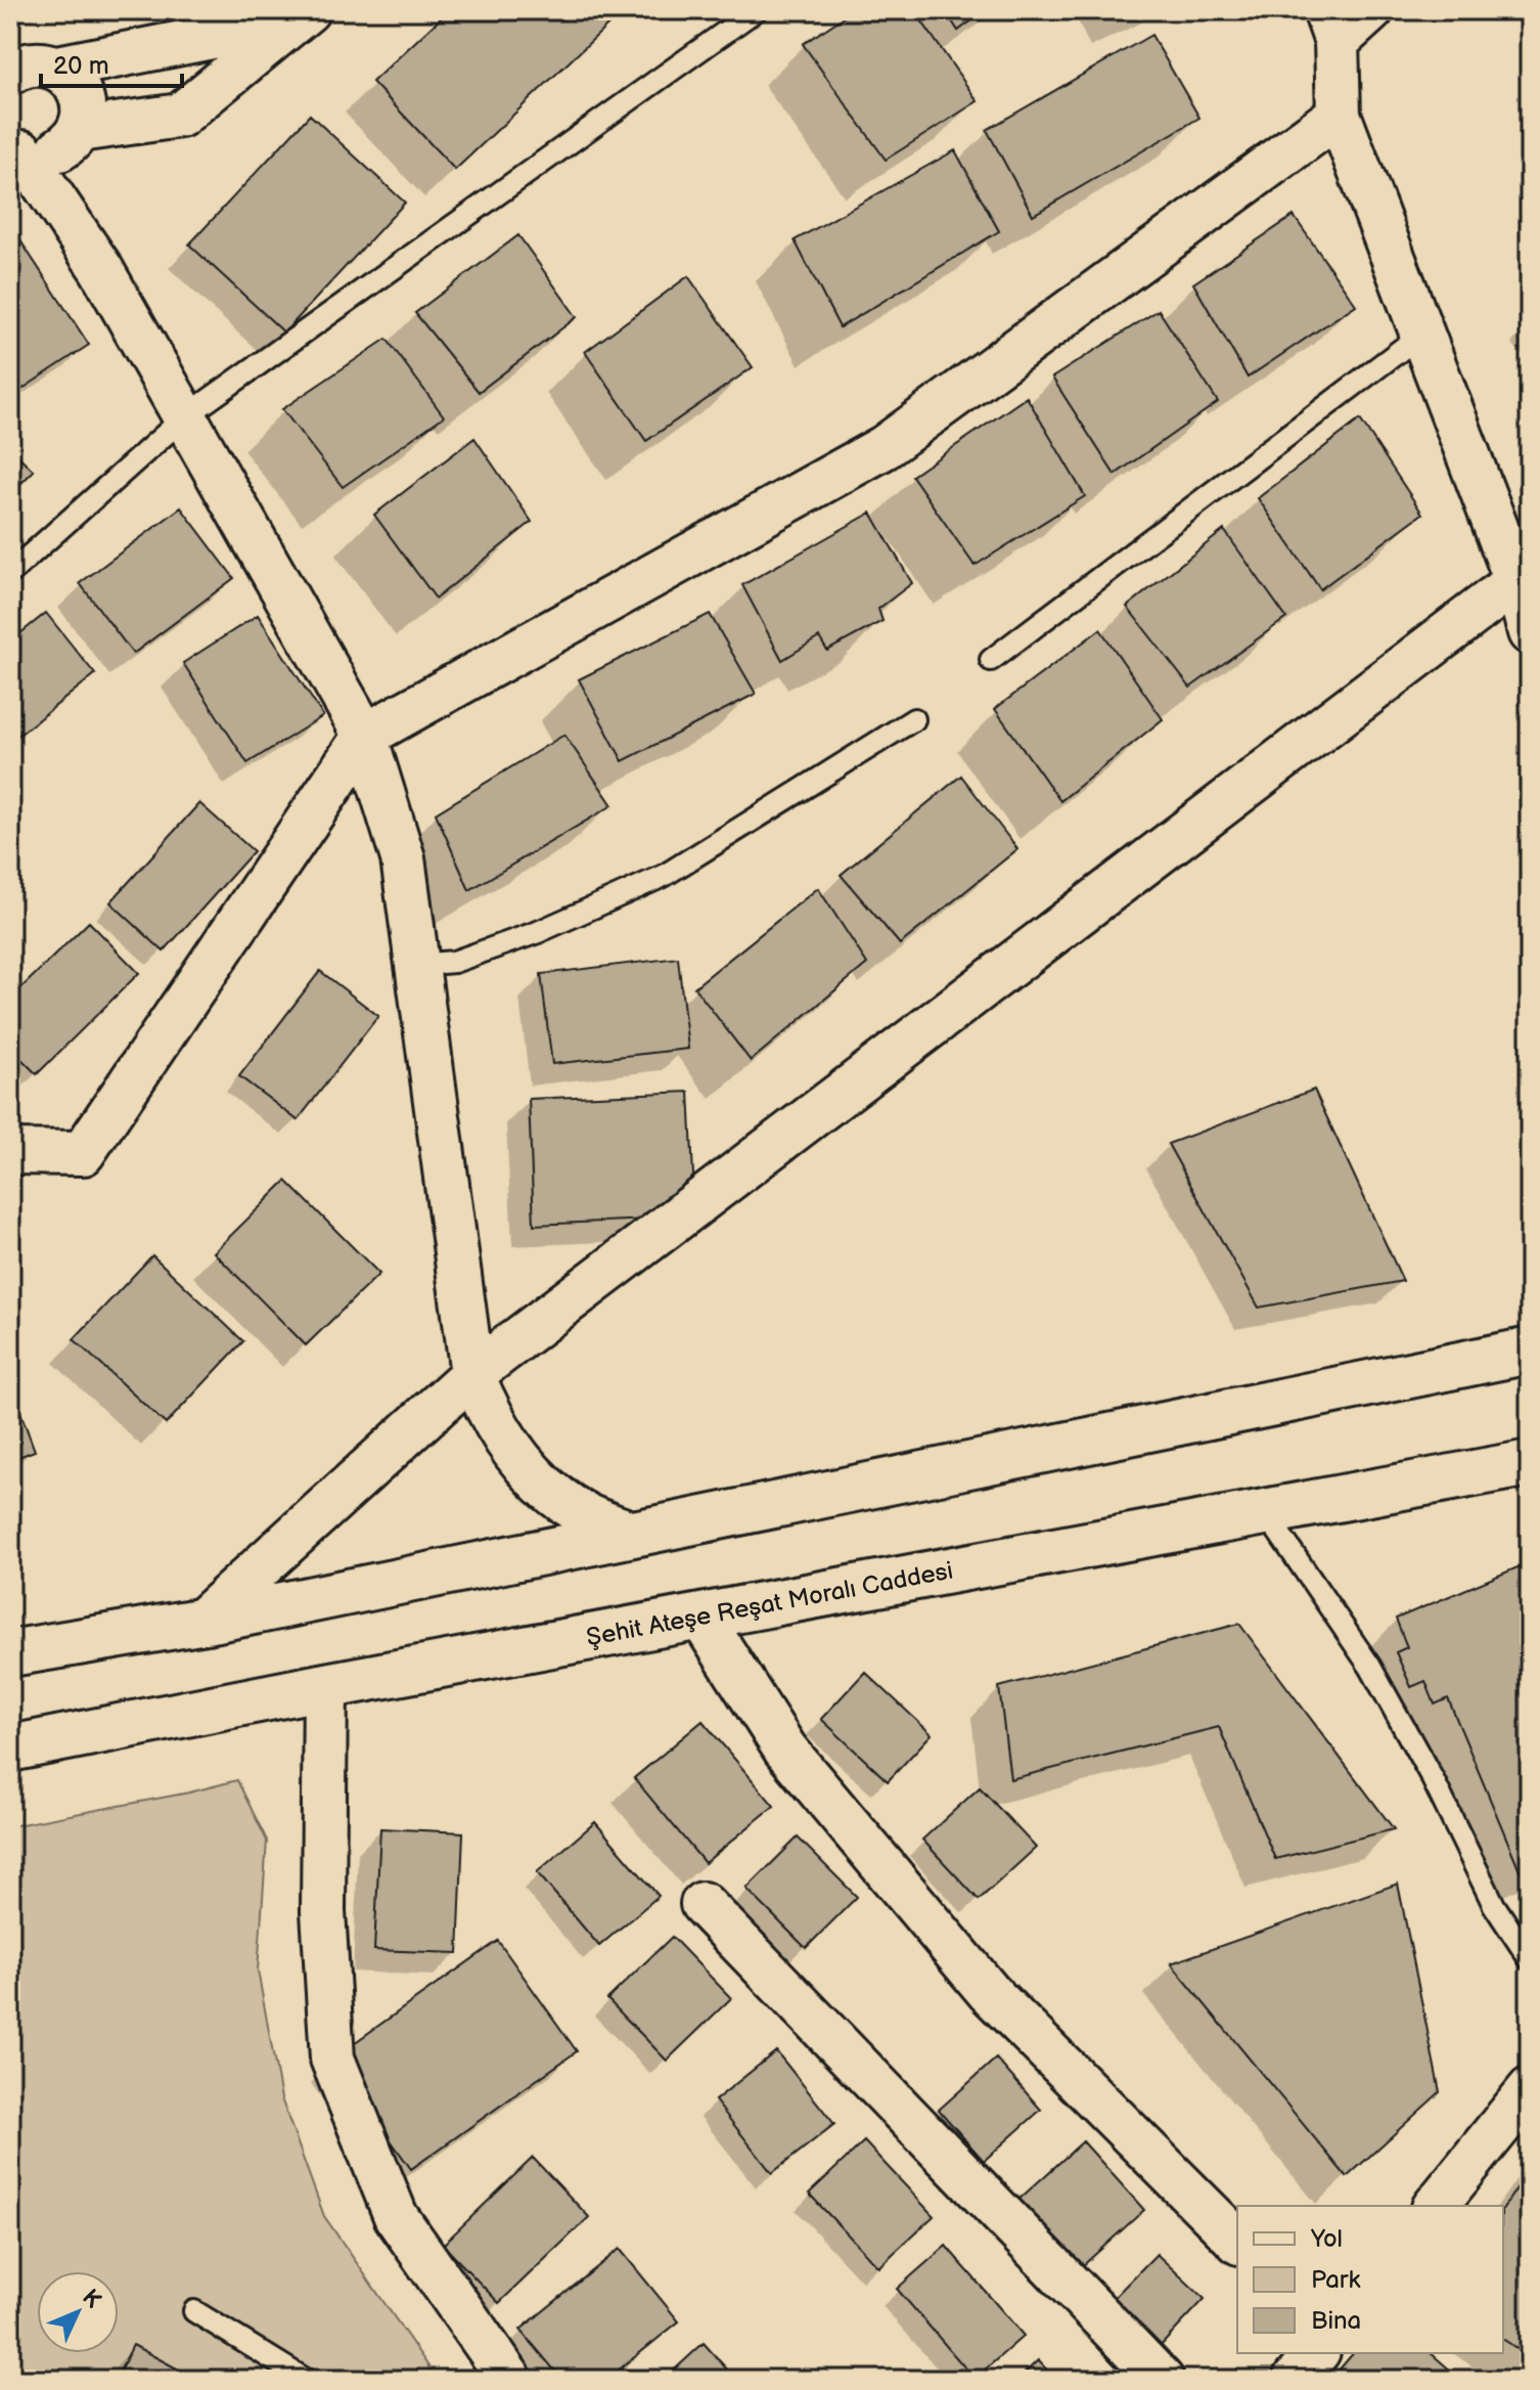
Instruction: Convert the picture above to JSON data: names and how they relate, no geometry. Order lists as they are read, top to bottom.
{
  "streets": {
    "main road": ["Şehit Ateşe Reşat Moralı Caddesi"]
  },
  "legend": ["Yol", "Park", "Bina"],
  "scale_bar": "20 m",
  "north": "top right"
}
